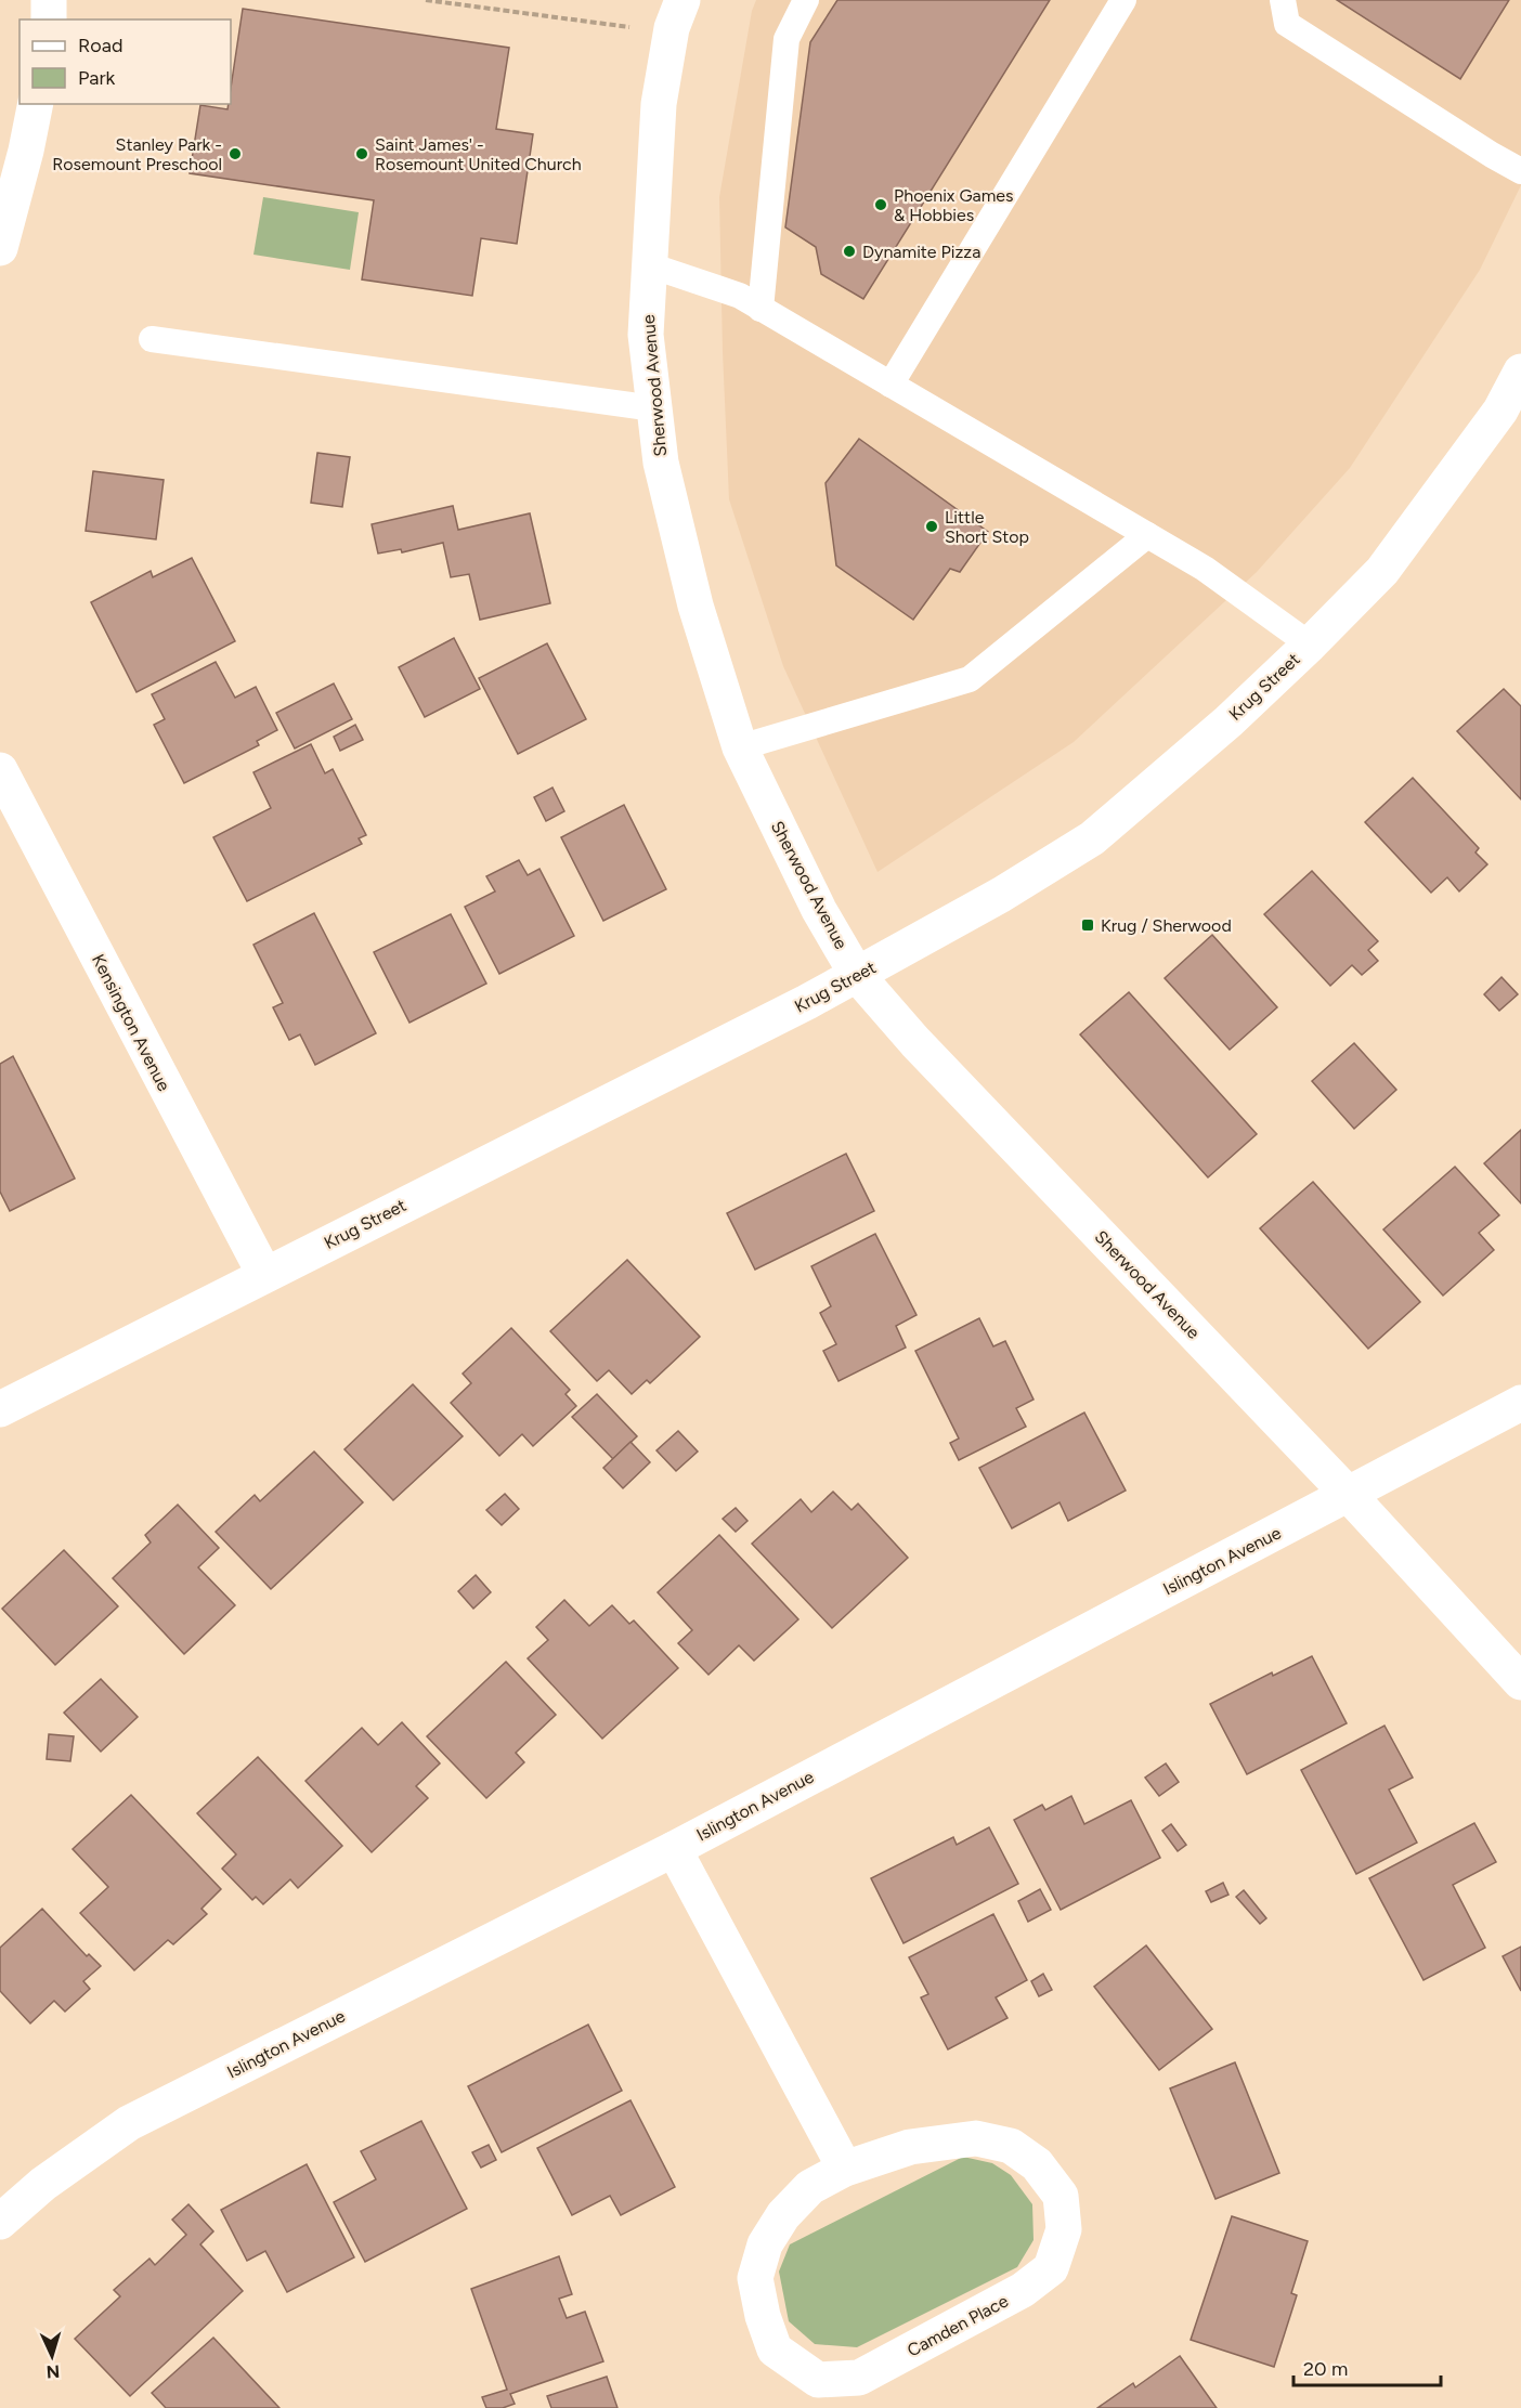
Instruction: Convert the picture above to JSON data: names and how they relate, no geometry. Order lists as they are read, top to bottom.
{
  "streets": {
    "street": [
      "Sherwood Avenue",
      "Krug Street",
      "Kensington Avenue",
      "Islington Avenue",
      "Camden Place"
    ]
  },
  "crossings": [
    ["Sherwood Avenue", "Krug Street"],
    ["Sherwood Avenue", "Islington Avenue"],
    ["Krug Street", "Kensington Avenue"]
  ],
  "places": {
    "other": [
      "Stanley Park - Rosemount Preschool",
      "Saint James' - Rosemount United Church",
      "Phoenix Games & Hobbies",
      "Dynamite Pizza",
      "Little Short Stop"
    ],
    "transit": ["Krug / Sherwood"]
  },
  "legend": ["Road", "Park"],
  "scale_bar": "20 m",
  "north": "bottom"
}
